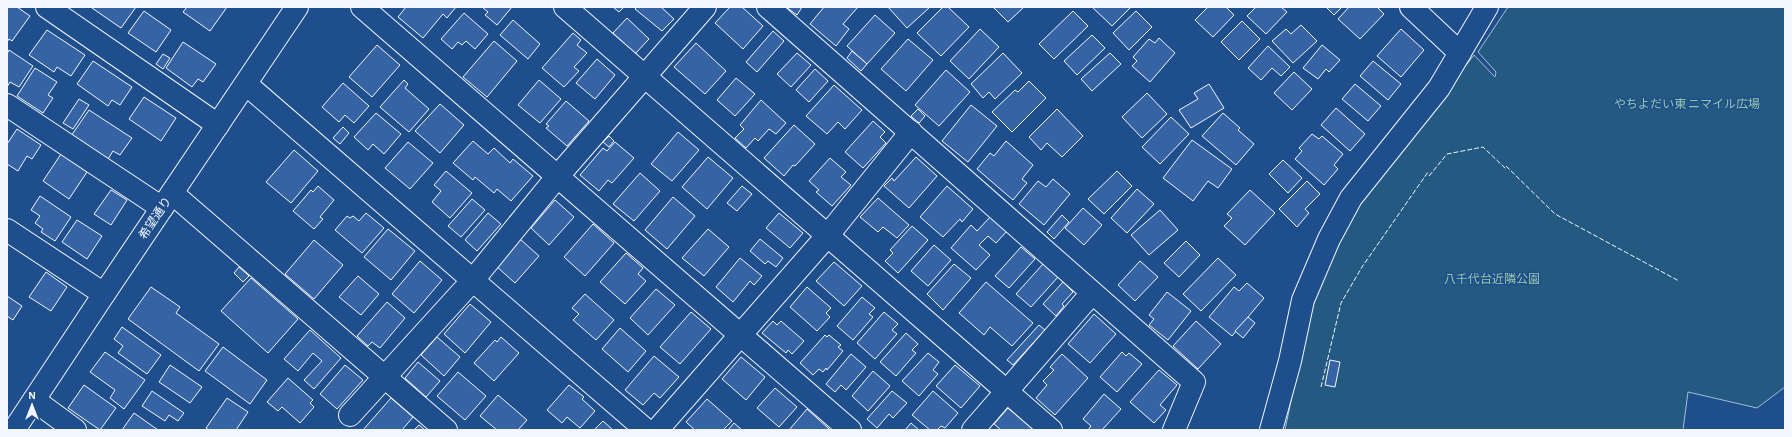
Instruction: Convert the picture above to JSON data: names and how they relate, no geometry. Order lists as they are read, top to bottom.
{
  "streets": {
    "street": ["希望通り"]
  },
  "parks": ["やちよだい東 ニマイル広場", "八千代台近隣公園"],
  "north": "top"
}
